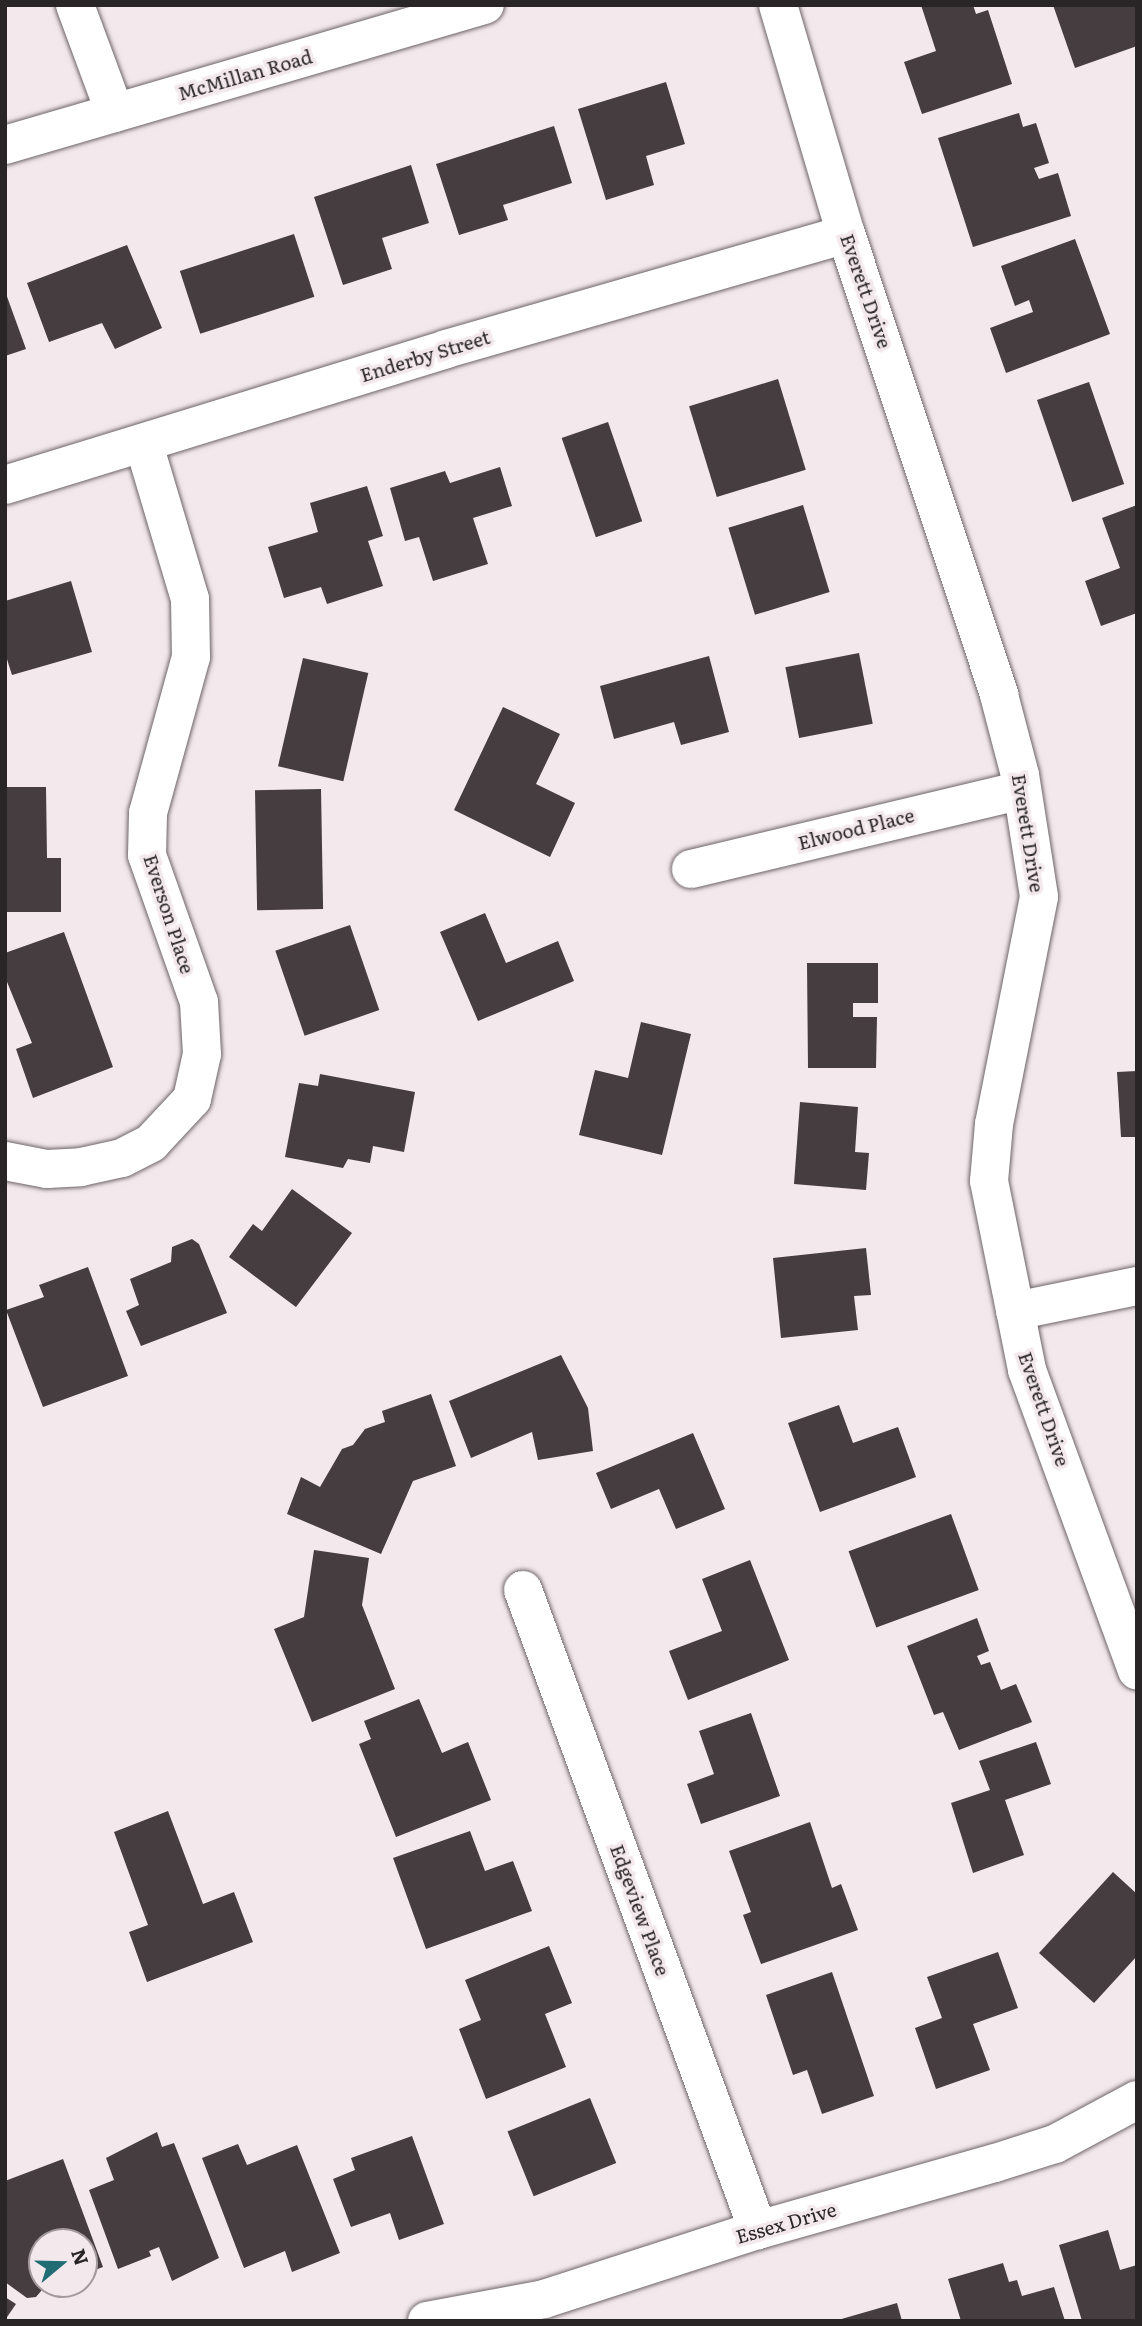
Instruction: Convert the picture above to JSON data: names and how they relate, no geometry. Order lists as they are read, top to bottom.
{
  "streets": {
    "street": [
      "McMillan Road",
      "Everett Drive",
      "Enderby Street",
      "Elwood Place",
      "Everson Place",
      "Edgeview Place",
      "Essex Drive"
    ]
  },
  "crossings": [
    ["Everett Drive", "Enderby Street"],
    ["Everett Drive", "Elwood Place"],
    ["Enderby Street", "Everson Place"],
    ["Edgeview Place", "Essex Drive"]
  ],
  "north": "right"
}
